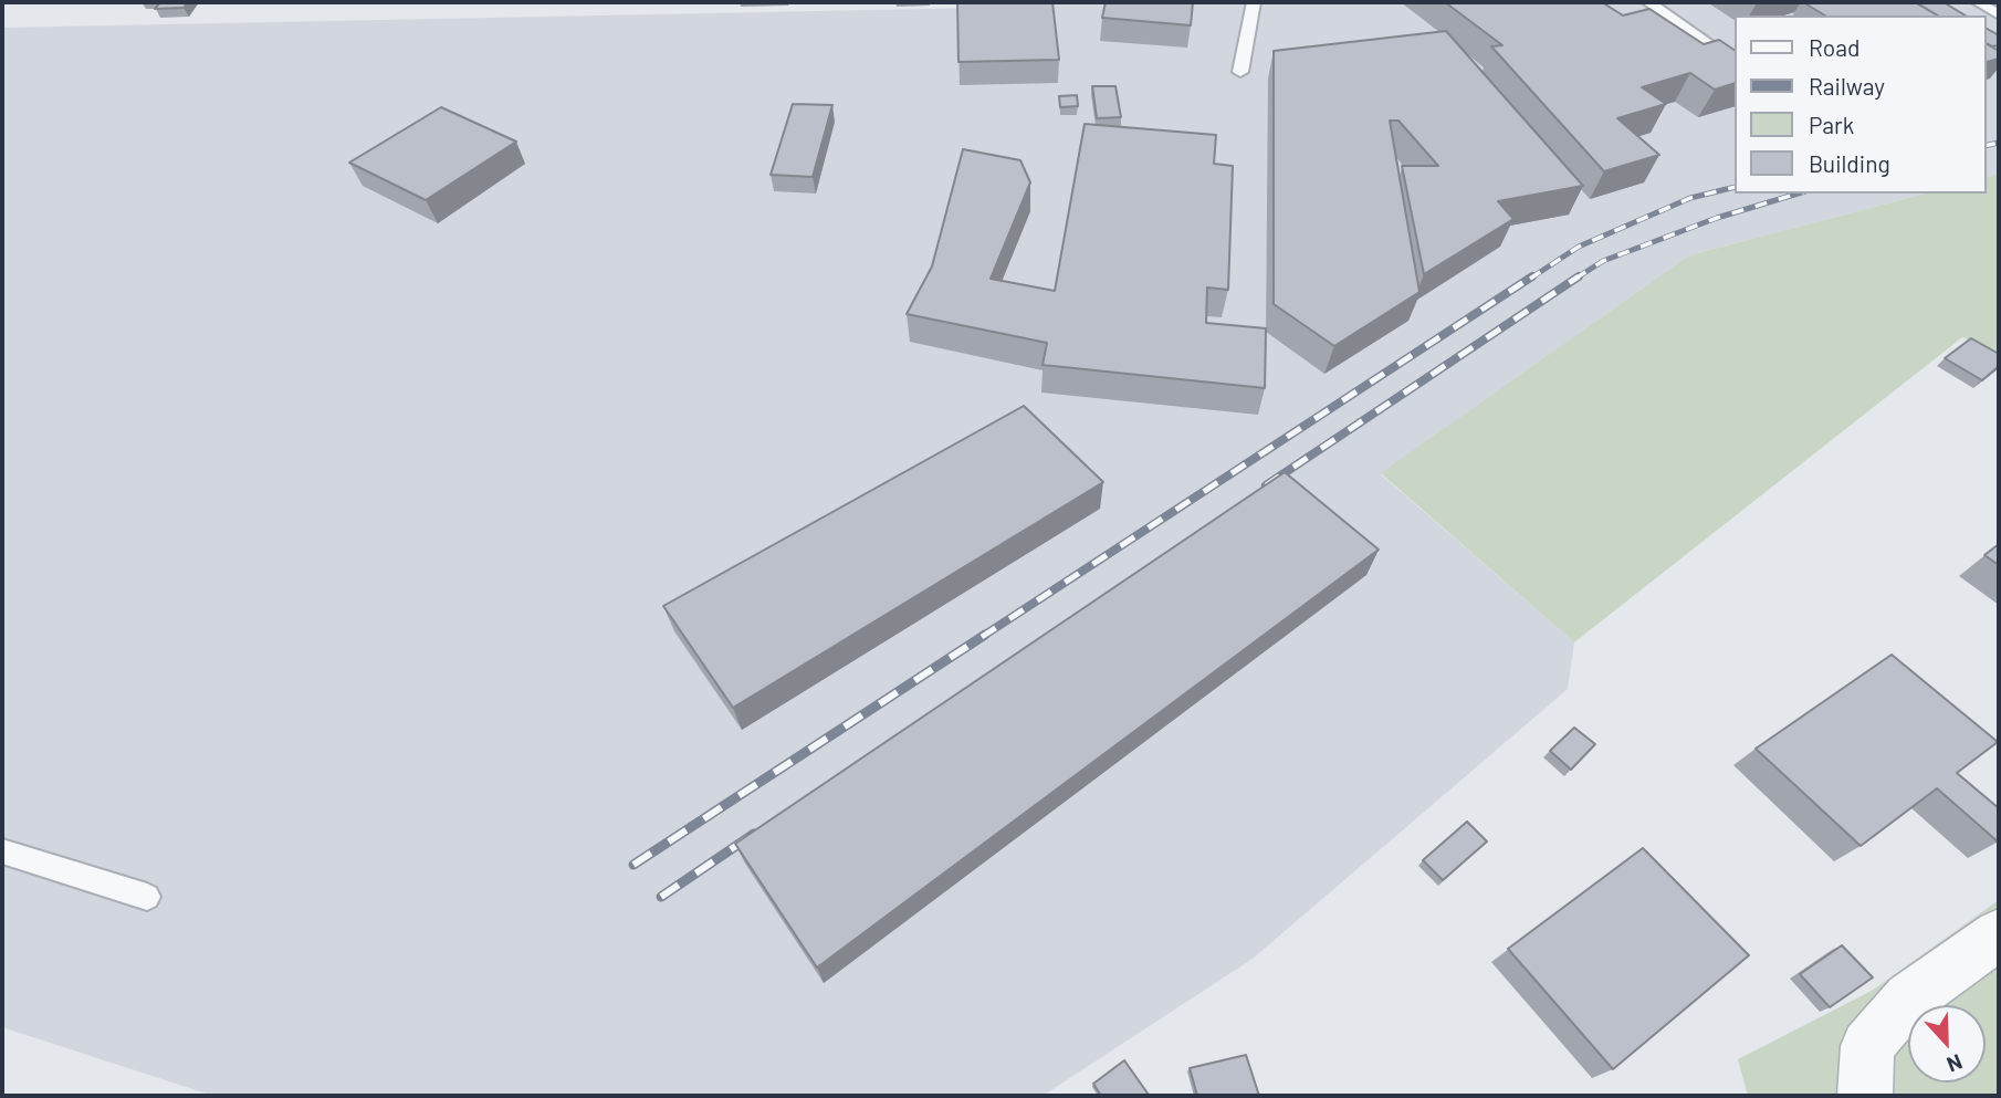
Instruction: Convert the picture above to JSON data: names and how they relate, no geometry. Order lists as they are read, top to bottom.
{
  "legend": [
    "Road",
    "Railway",
    "Park",
    "Building"
  ],
  "north": "bottom"
}
